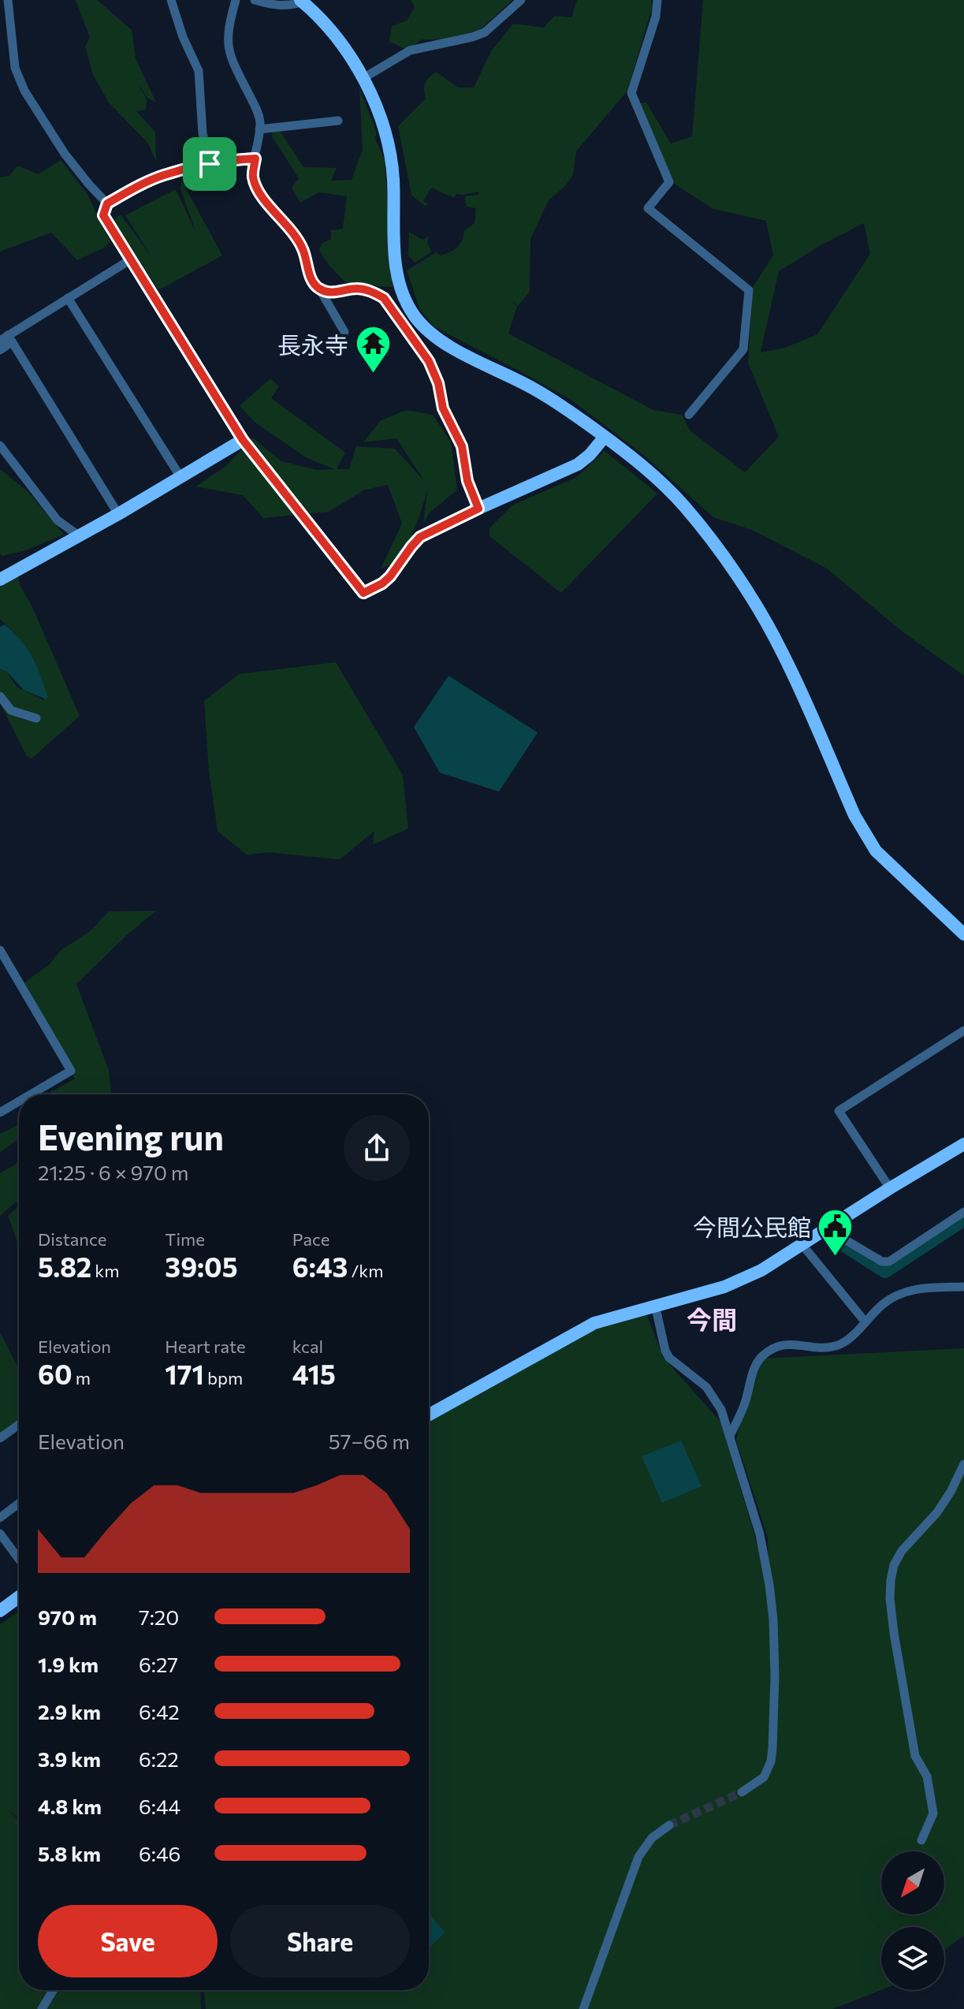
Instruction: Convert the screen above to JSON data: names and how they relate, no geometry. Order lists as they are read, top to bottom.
{
  "districts": ["今間"],
  "places": {
    "temple": ["長永寺"],
    "public building": ["今間公民館"]
  },
  "north": "bottom left",
  "page": {
    "heading": ["Evening run", "21:25 · 6 × 970 m"],
    "stats": [
      ["Distance", "5.82 km"],
      ["Time", "39:05"],
      ["Pace", "6:43 /km"],
      ["Elevation", "60 m"],
      ["Heart rate", "171 bpm"],
      ["kcal", "415"]
    ],
    "chart": ["Elevation", "57–66 m"],
    "list": [
      {
        "name": "970 m",
        "note": "7:20"
      },
      {
        "name": "1.9 km",
        "note": "6:27"
      },
      {
        "name": "2.9 km",
        "note": "6:42"
      },
      {
        "name": "3.9 km",
        "note": "6:22"
      },
      {
        "name": "4.8 km",
        "note": "6:44"
      },
      {
        "name": "5.8 km",
        "note": "6:46"
      }
    ],
    "buttons": ["Save", "Share"]
  }
}
